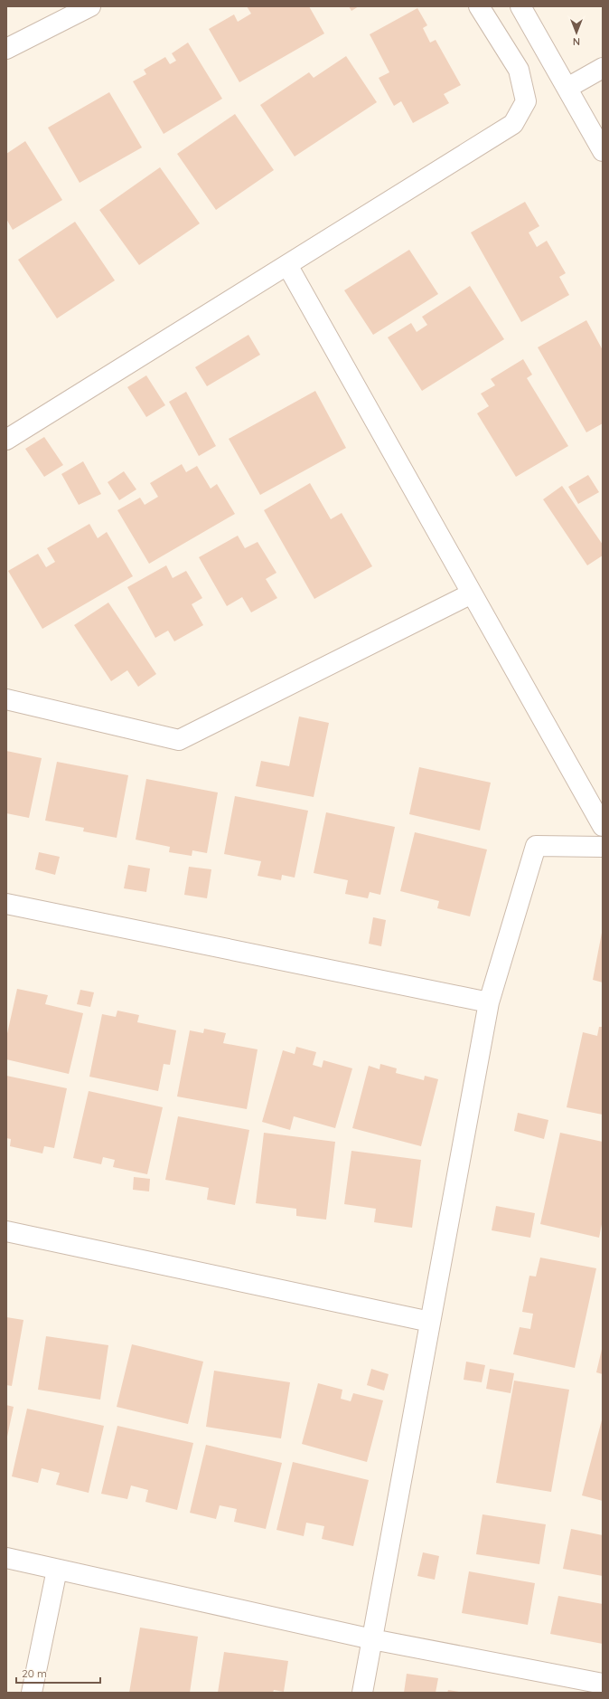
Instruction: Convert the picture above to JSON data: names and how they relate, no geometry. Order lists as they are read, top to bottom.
{
  "scale_bar": "20 m",
  "north": "bottom"
}
